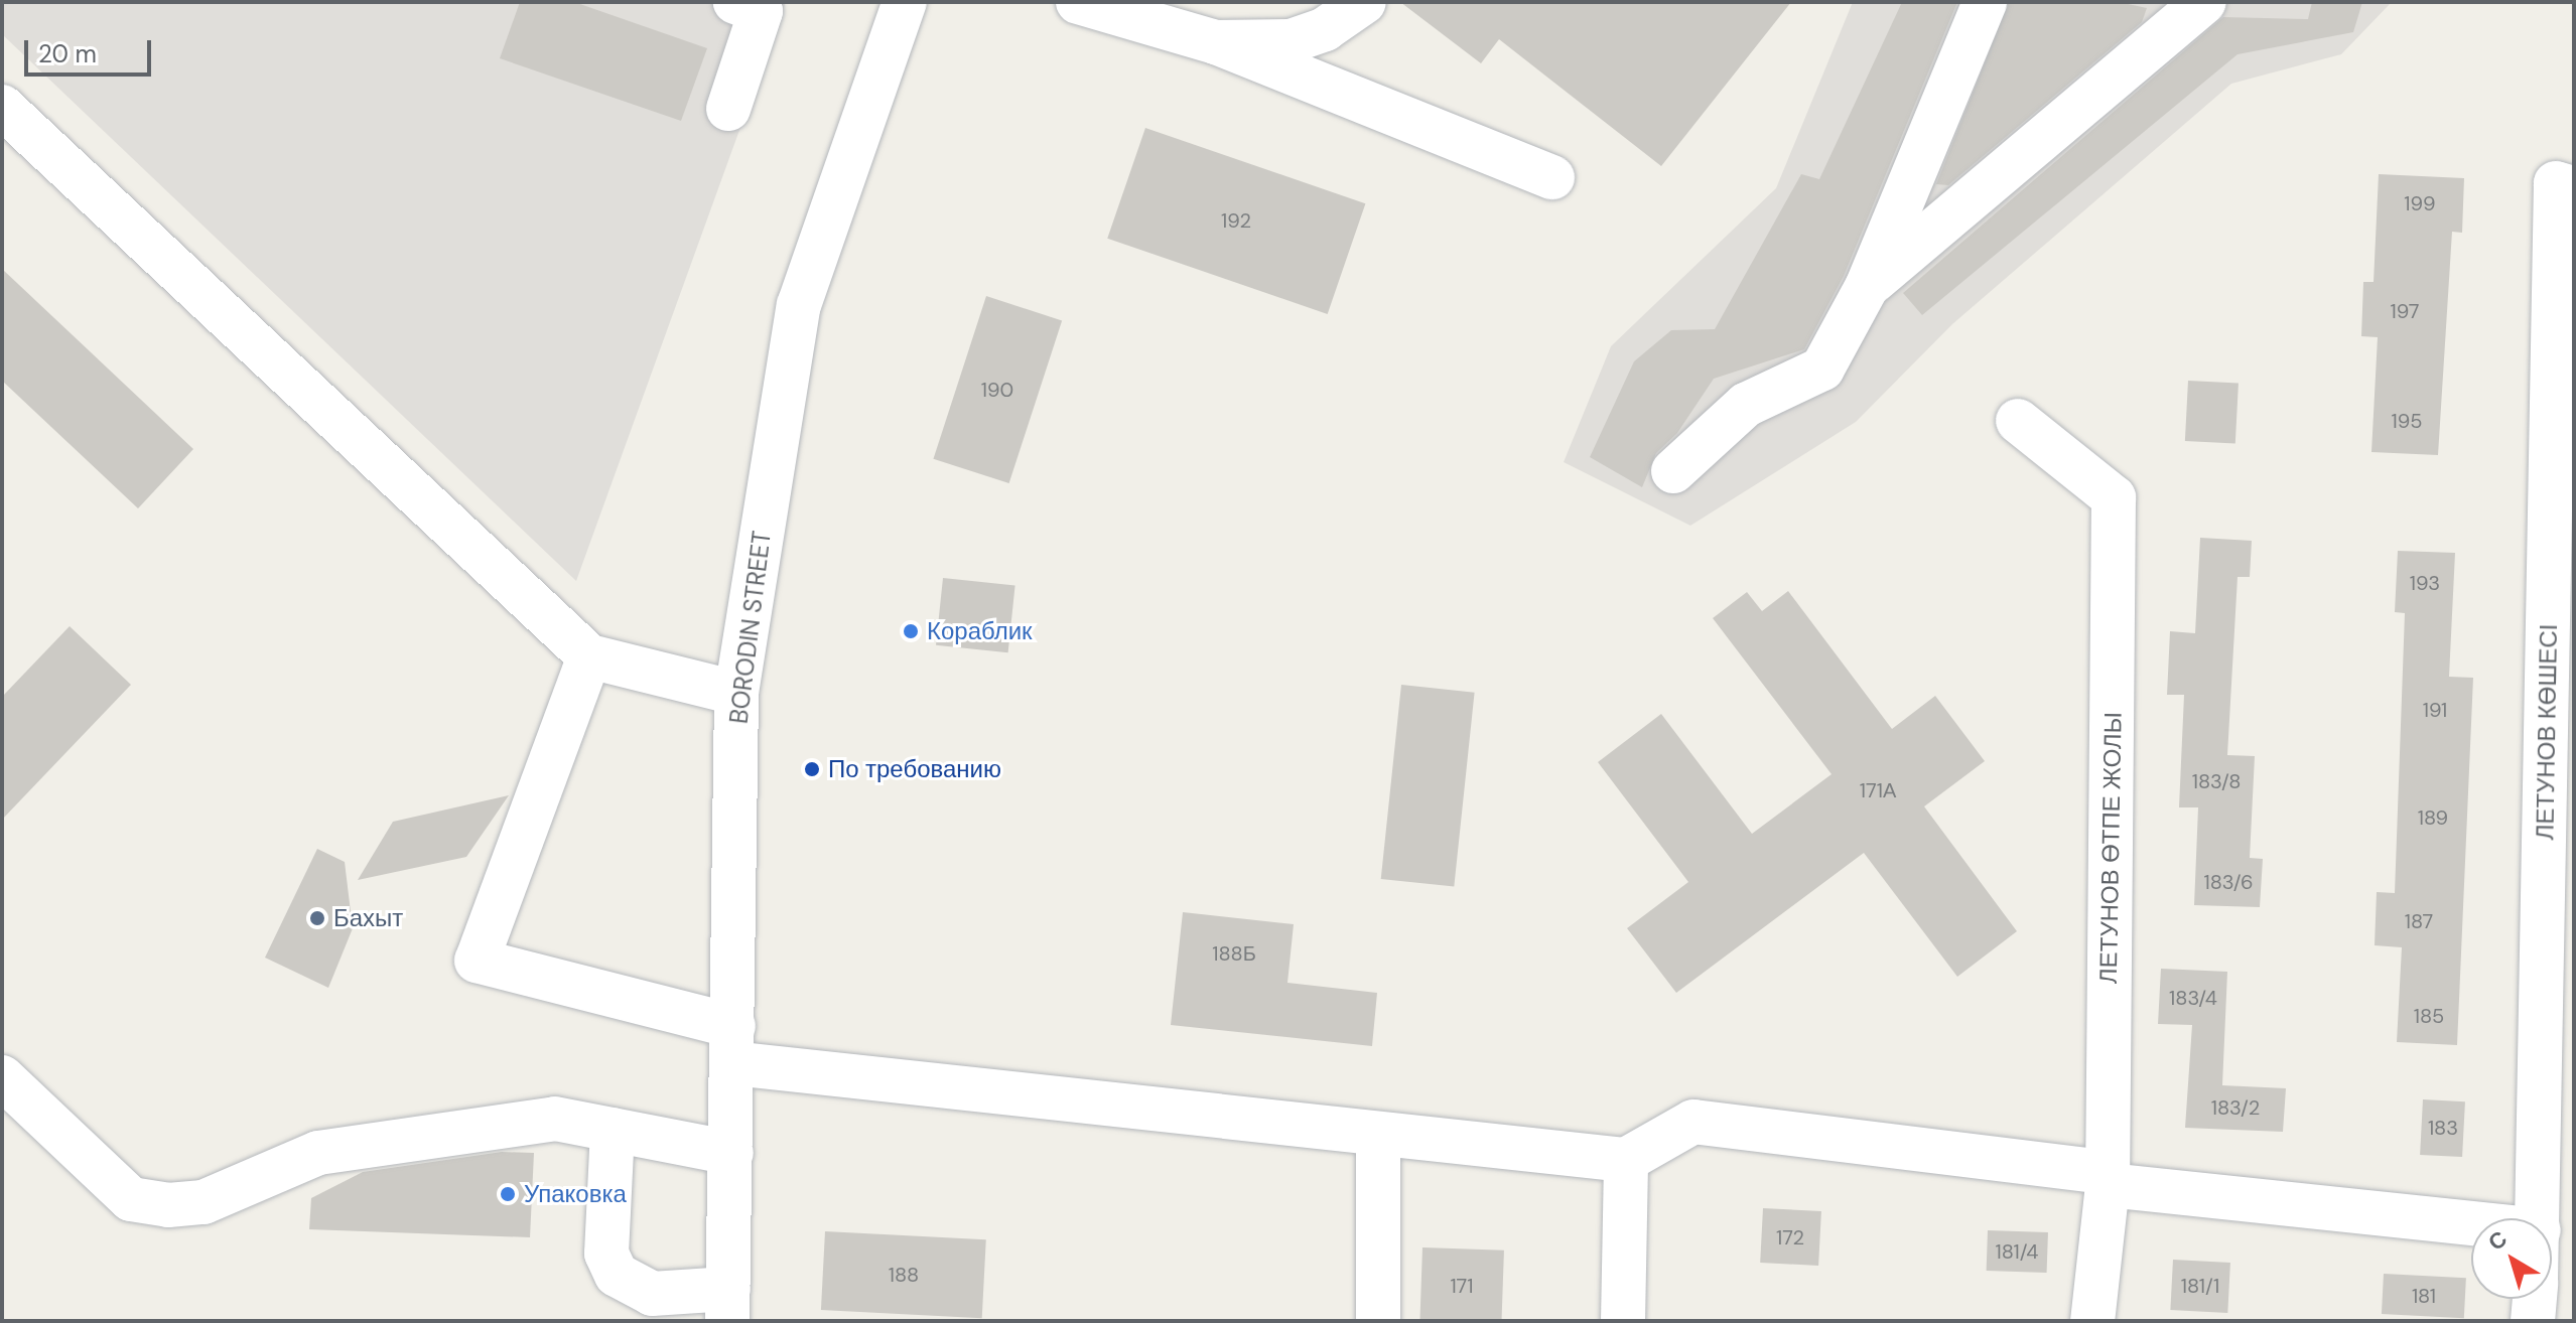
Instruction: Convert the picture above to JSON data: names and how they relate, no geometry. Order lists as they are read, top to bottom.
{
  "streets": {
    "street": ["BORODIN STREET", "ЛЕТУНОВ КӨШЕСІ", "ЛЕТУНОВ ӨТПЕ ЖОЛЫ"]
  },
  "places": [
    "Кораблик",
    "По требованию",
    "Бахыт",
    "Упаковка"
  ],
  "house_numbers": [
    "199",
    "192",
    "197",
    "190",
    "195",
    "193",
    "191",
    "183/8",
    "171А",
    "189",
    "183/6",
    "187",
    "188Б",
    "183/4",
    "185",
    "183/2",
    "183",
    "172",
    "181/4",
    "188",
    "171",
    "181/1",
    "181"
  ],
  "scale_bar": "20 m",
  "north": "top left"
}
